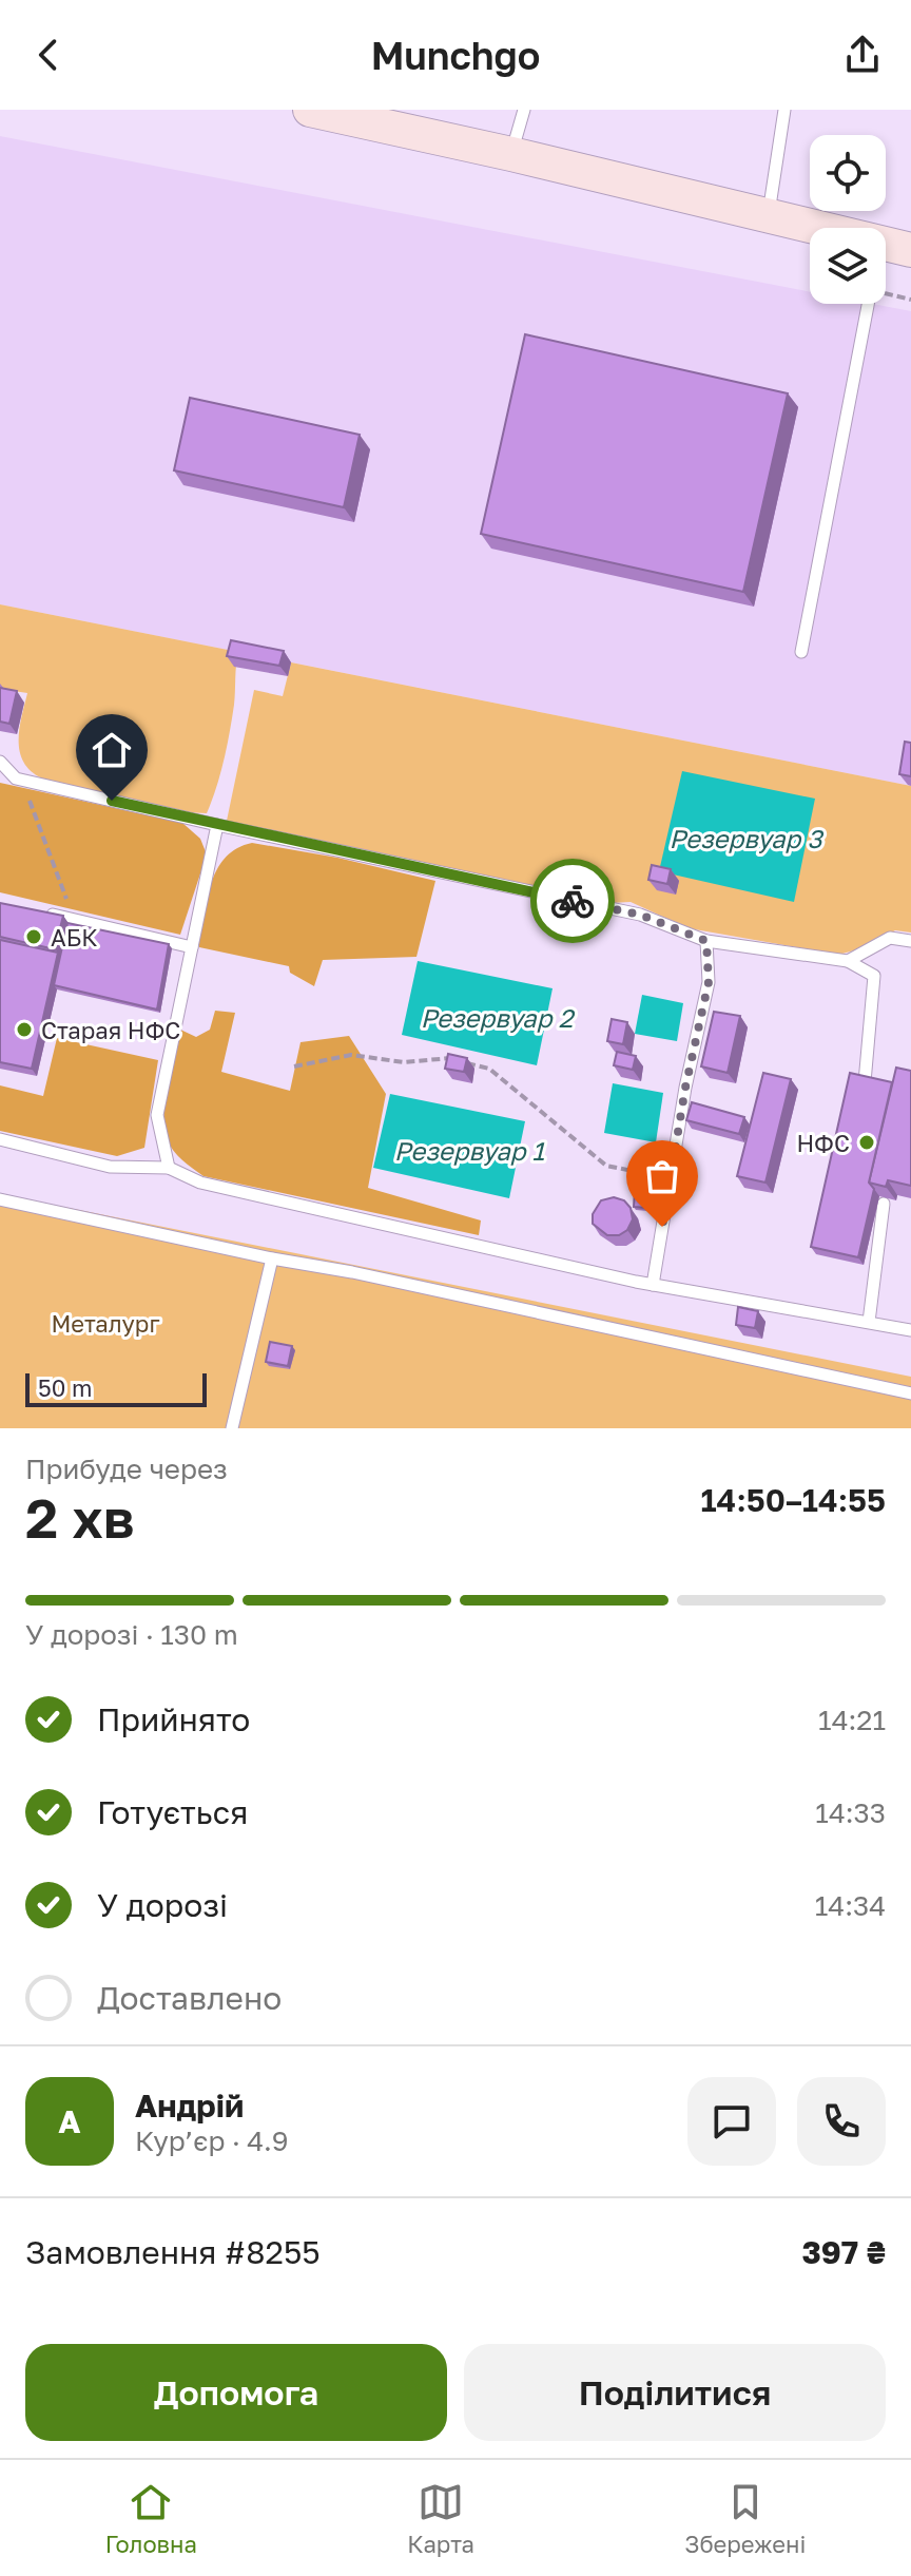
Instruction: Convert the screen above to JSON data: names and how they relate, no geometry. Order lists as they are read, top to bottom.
{
  "water": ["Резервуар 3", "Резервуар 2", "Резервуар 1"],
  "parks": ["Металург"],
  "places": ["АБК", "Старая НФС", "НФС"],
  "scale_bar": "50 m",
  "page": {
    "header": "Munchgo",
    "scale": "50 m",
    "heading": ["2 хв", "Прибуде через", "14:50–14:55"],
    "panel": [
      "Андрій",
      "Кур’єр · 4.9",
      "Замовлення #8255",
      "397 ₴"
    ],
    "bar": "У дорозі · 130 m",
    "list": [
      ["Прийнято", "14:21"],
      ["Готується", "14:33"],
      ["У дорозі", "14:34"],
      "Доставлено"
    ],
    "round": "А",
    "buttons": ["Допомога", "Поділитися"],
    "tabs": ["Головна", "Карта", "Збережені"]
  }
}
